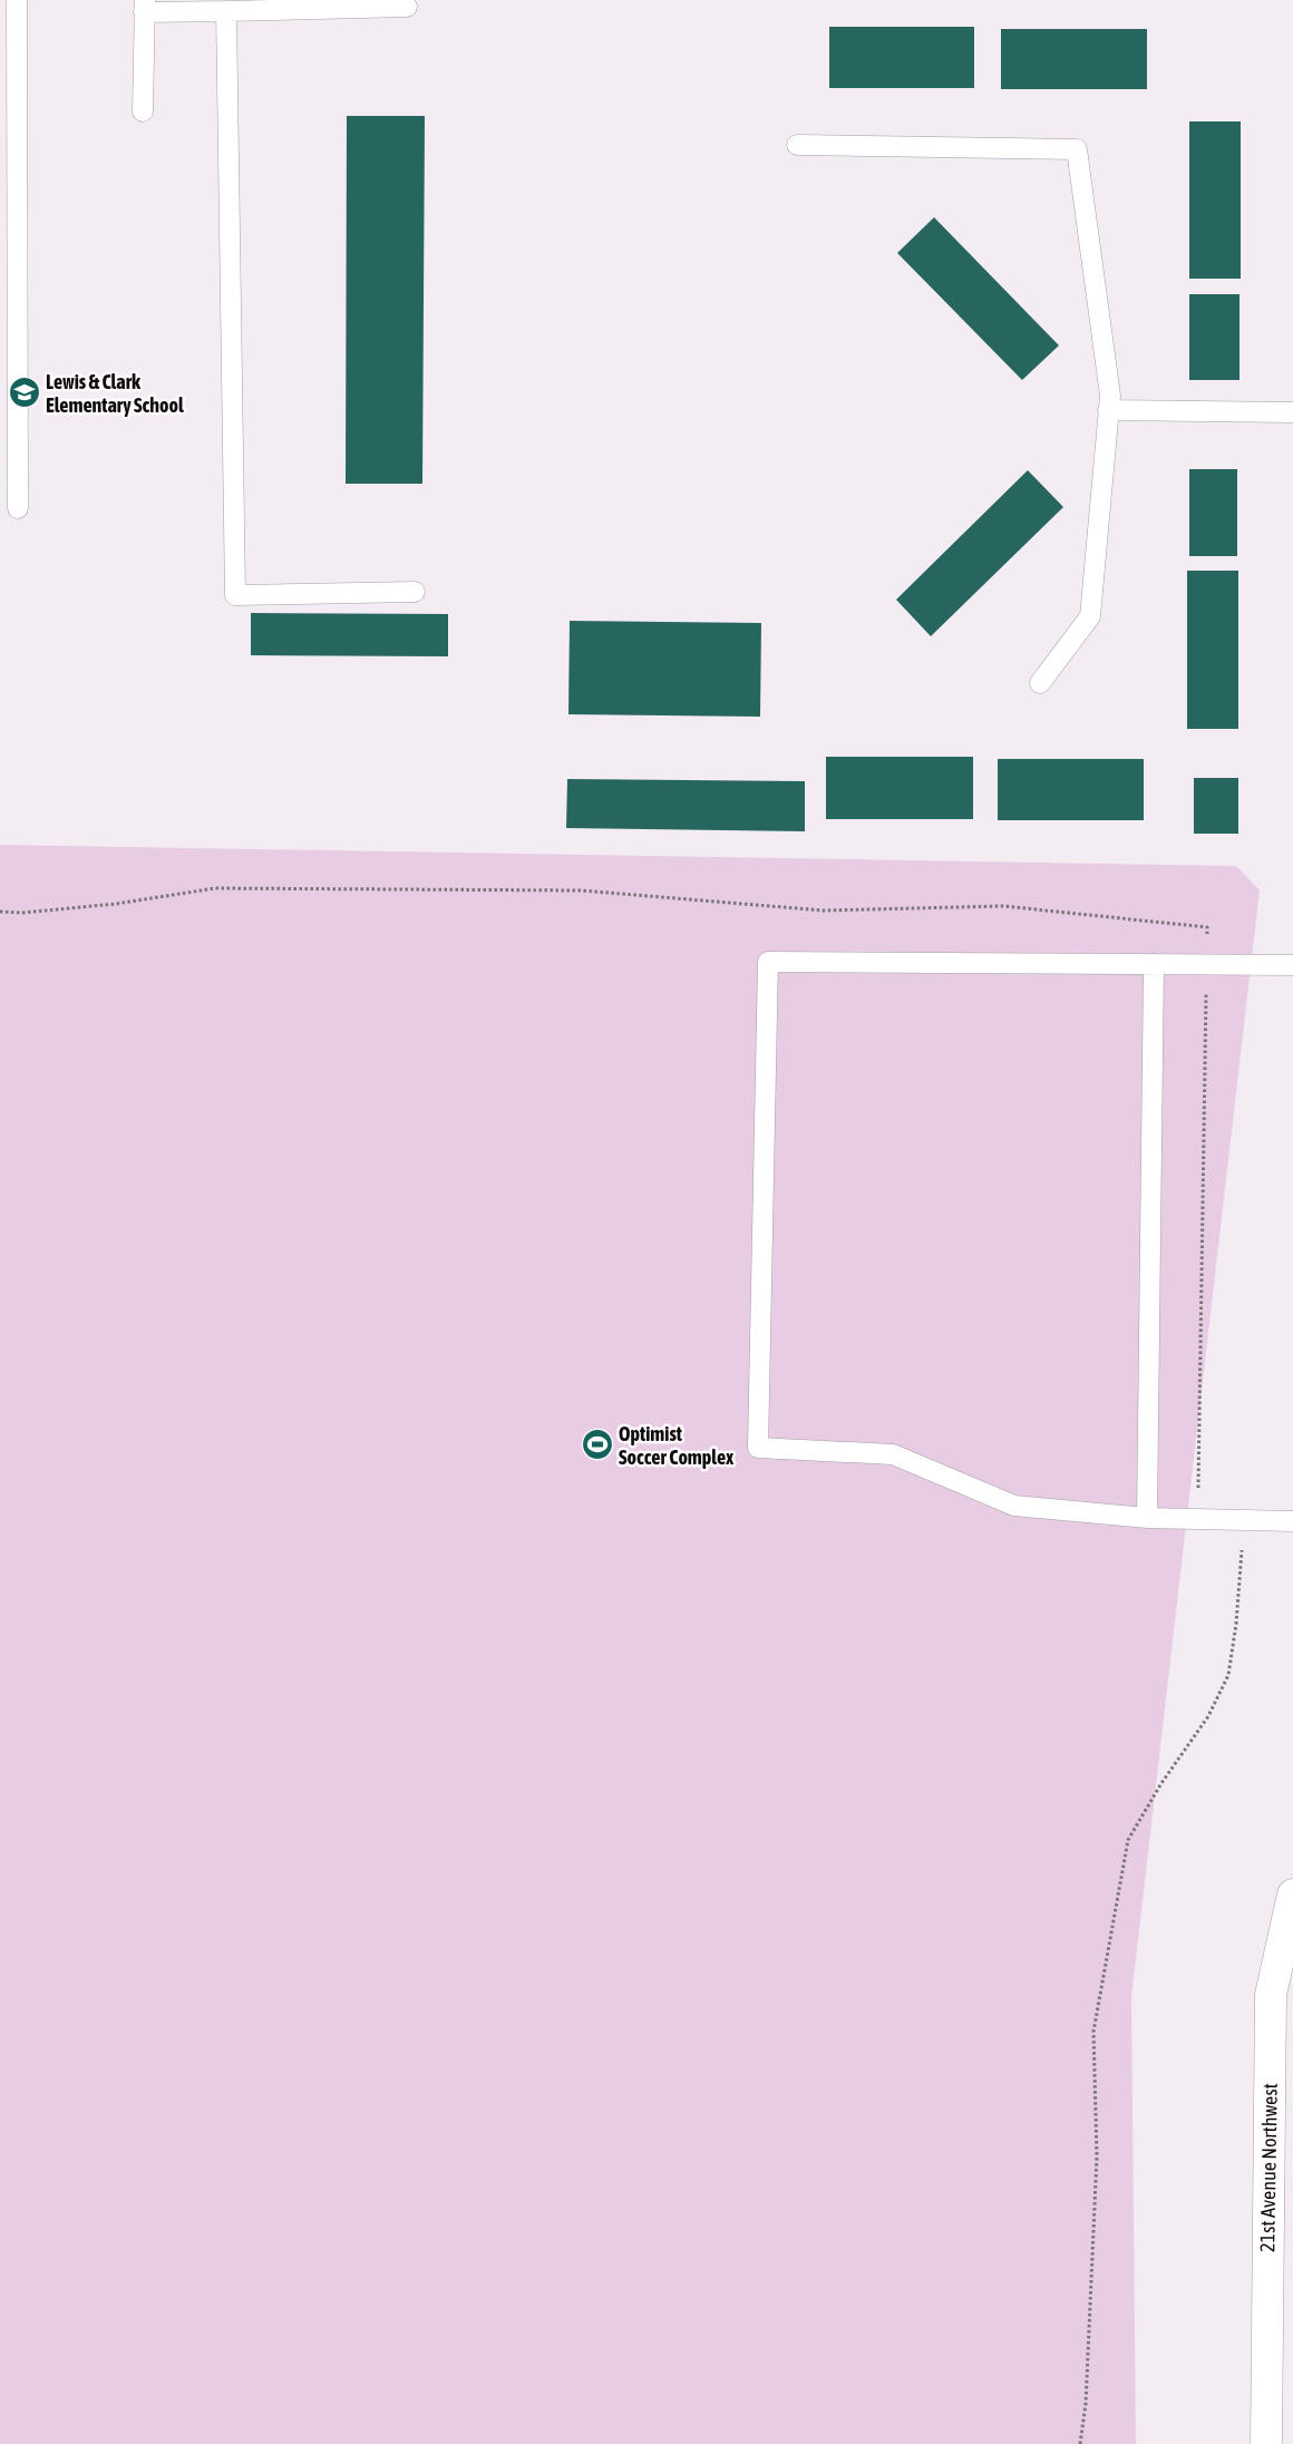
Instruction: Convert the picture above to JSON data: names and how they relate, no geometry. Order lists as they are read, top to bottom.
{
  "streets": {
    "street": ["21st Avenue Northwest"]
  },
  "places": {
    "school or university": ["Lewis & Clark Elementary School"],
    "sports": ["Optimist Soccer Complex"]
  }
}
